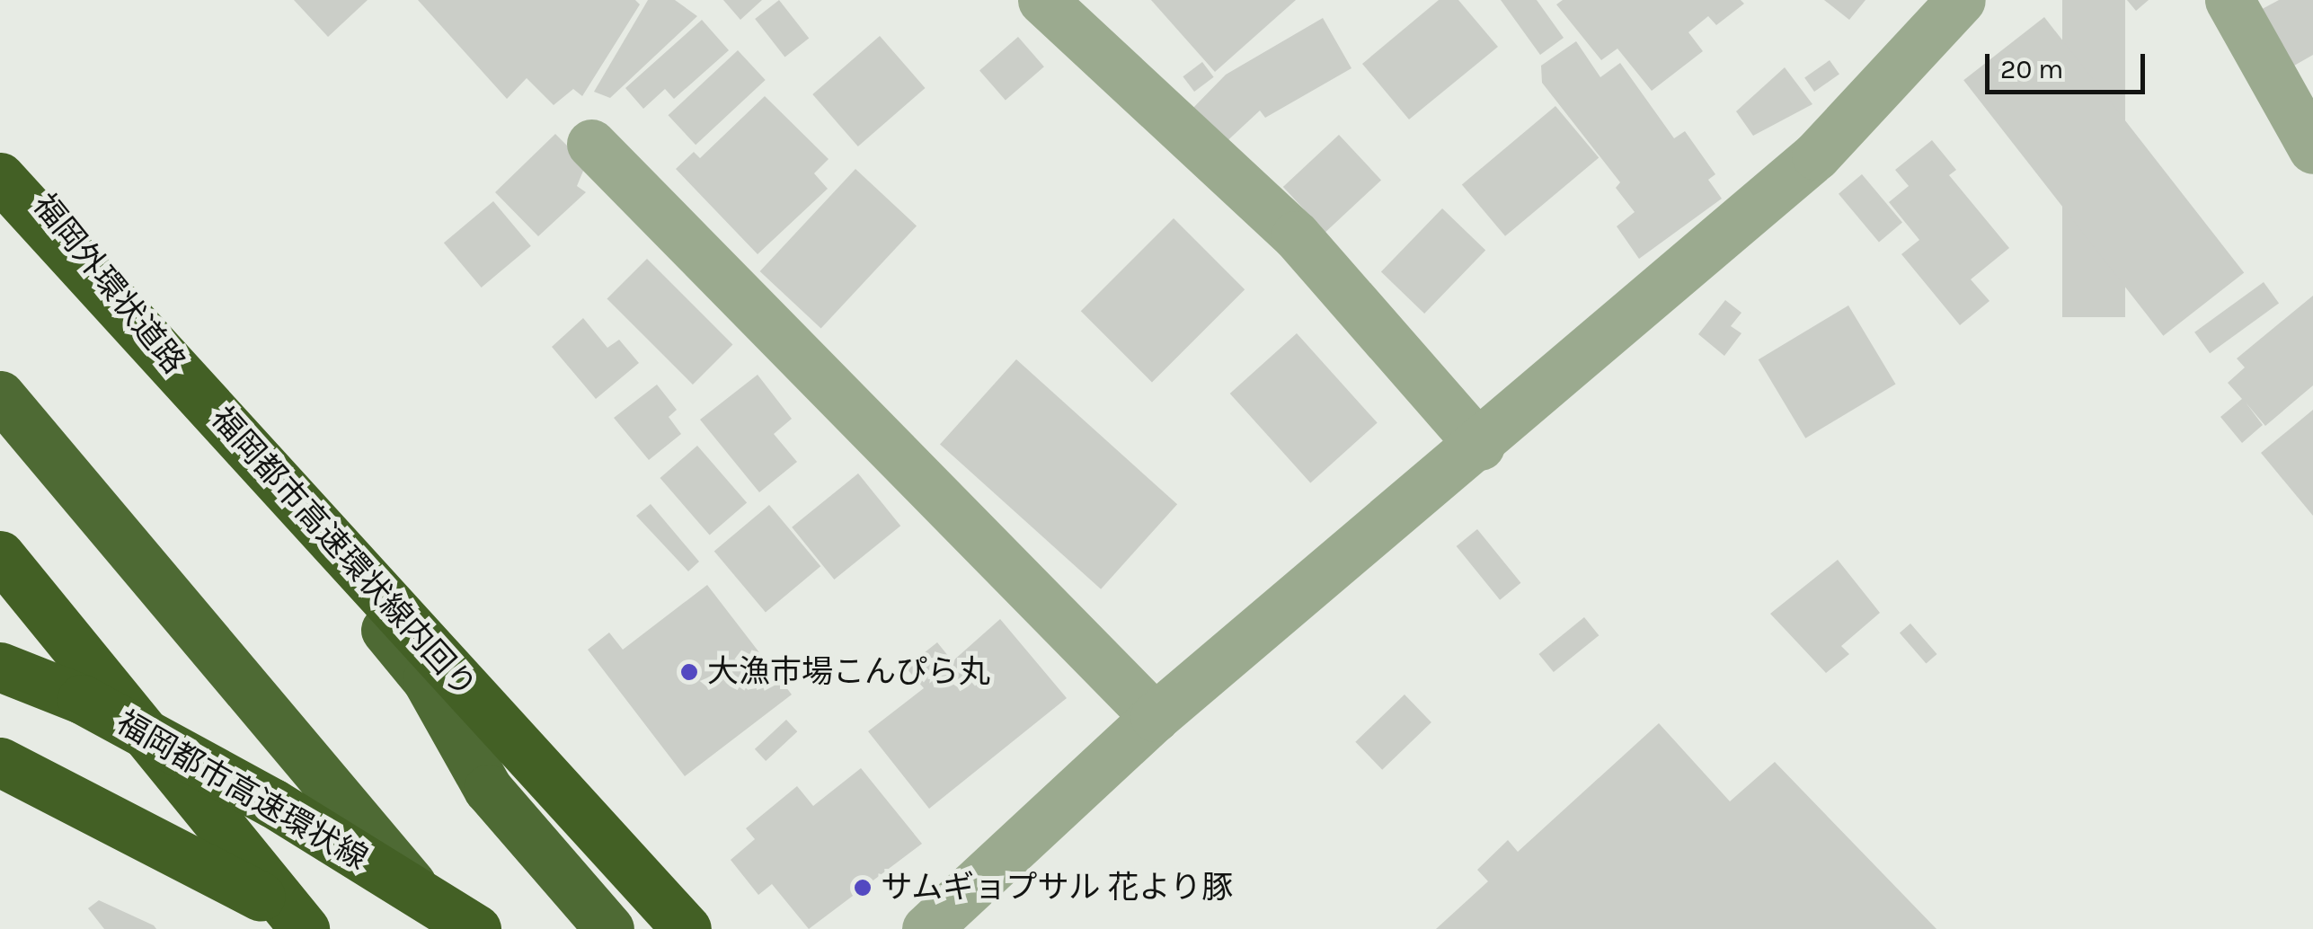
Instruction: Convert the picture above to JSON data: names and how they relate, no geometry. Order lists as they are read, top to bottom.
{
  "streets": {
    "highway": ["福岡外環状道路", "福岡都市高速環状線内回り", "福岡都市高速環状線"]
  },
  "places": ["大漁市場こんぴら丸", "サムギョプサル 花より豚"],
  "scale_bar": "20 m"
}
